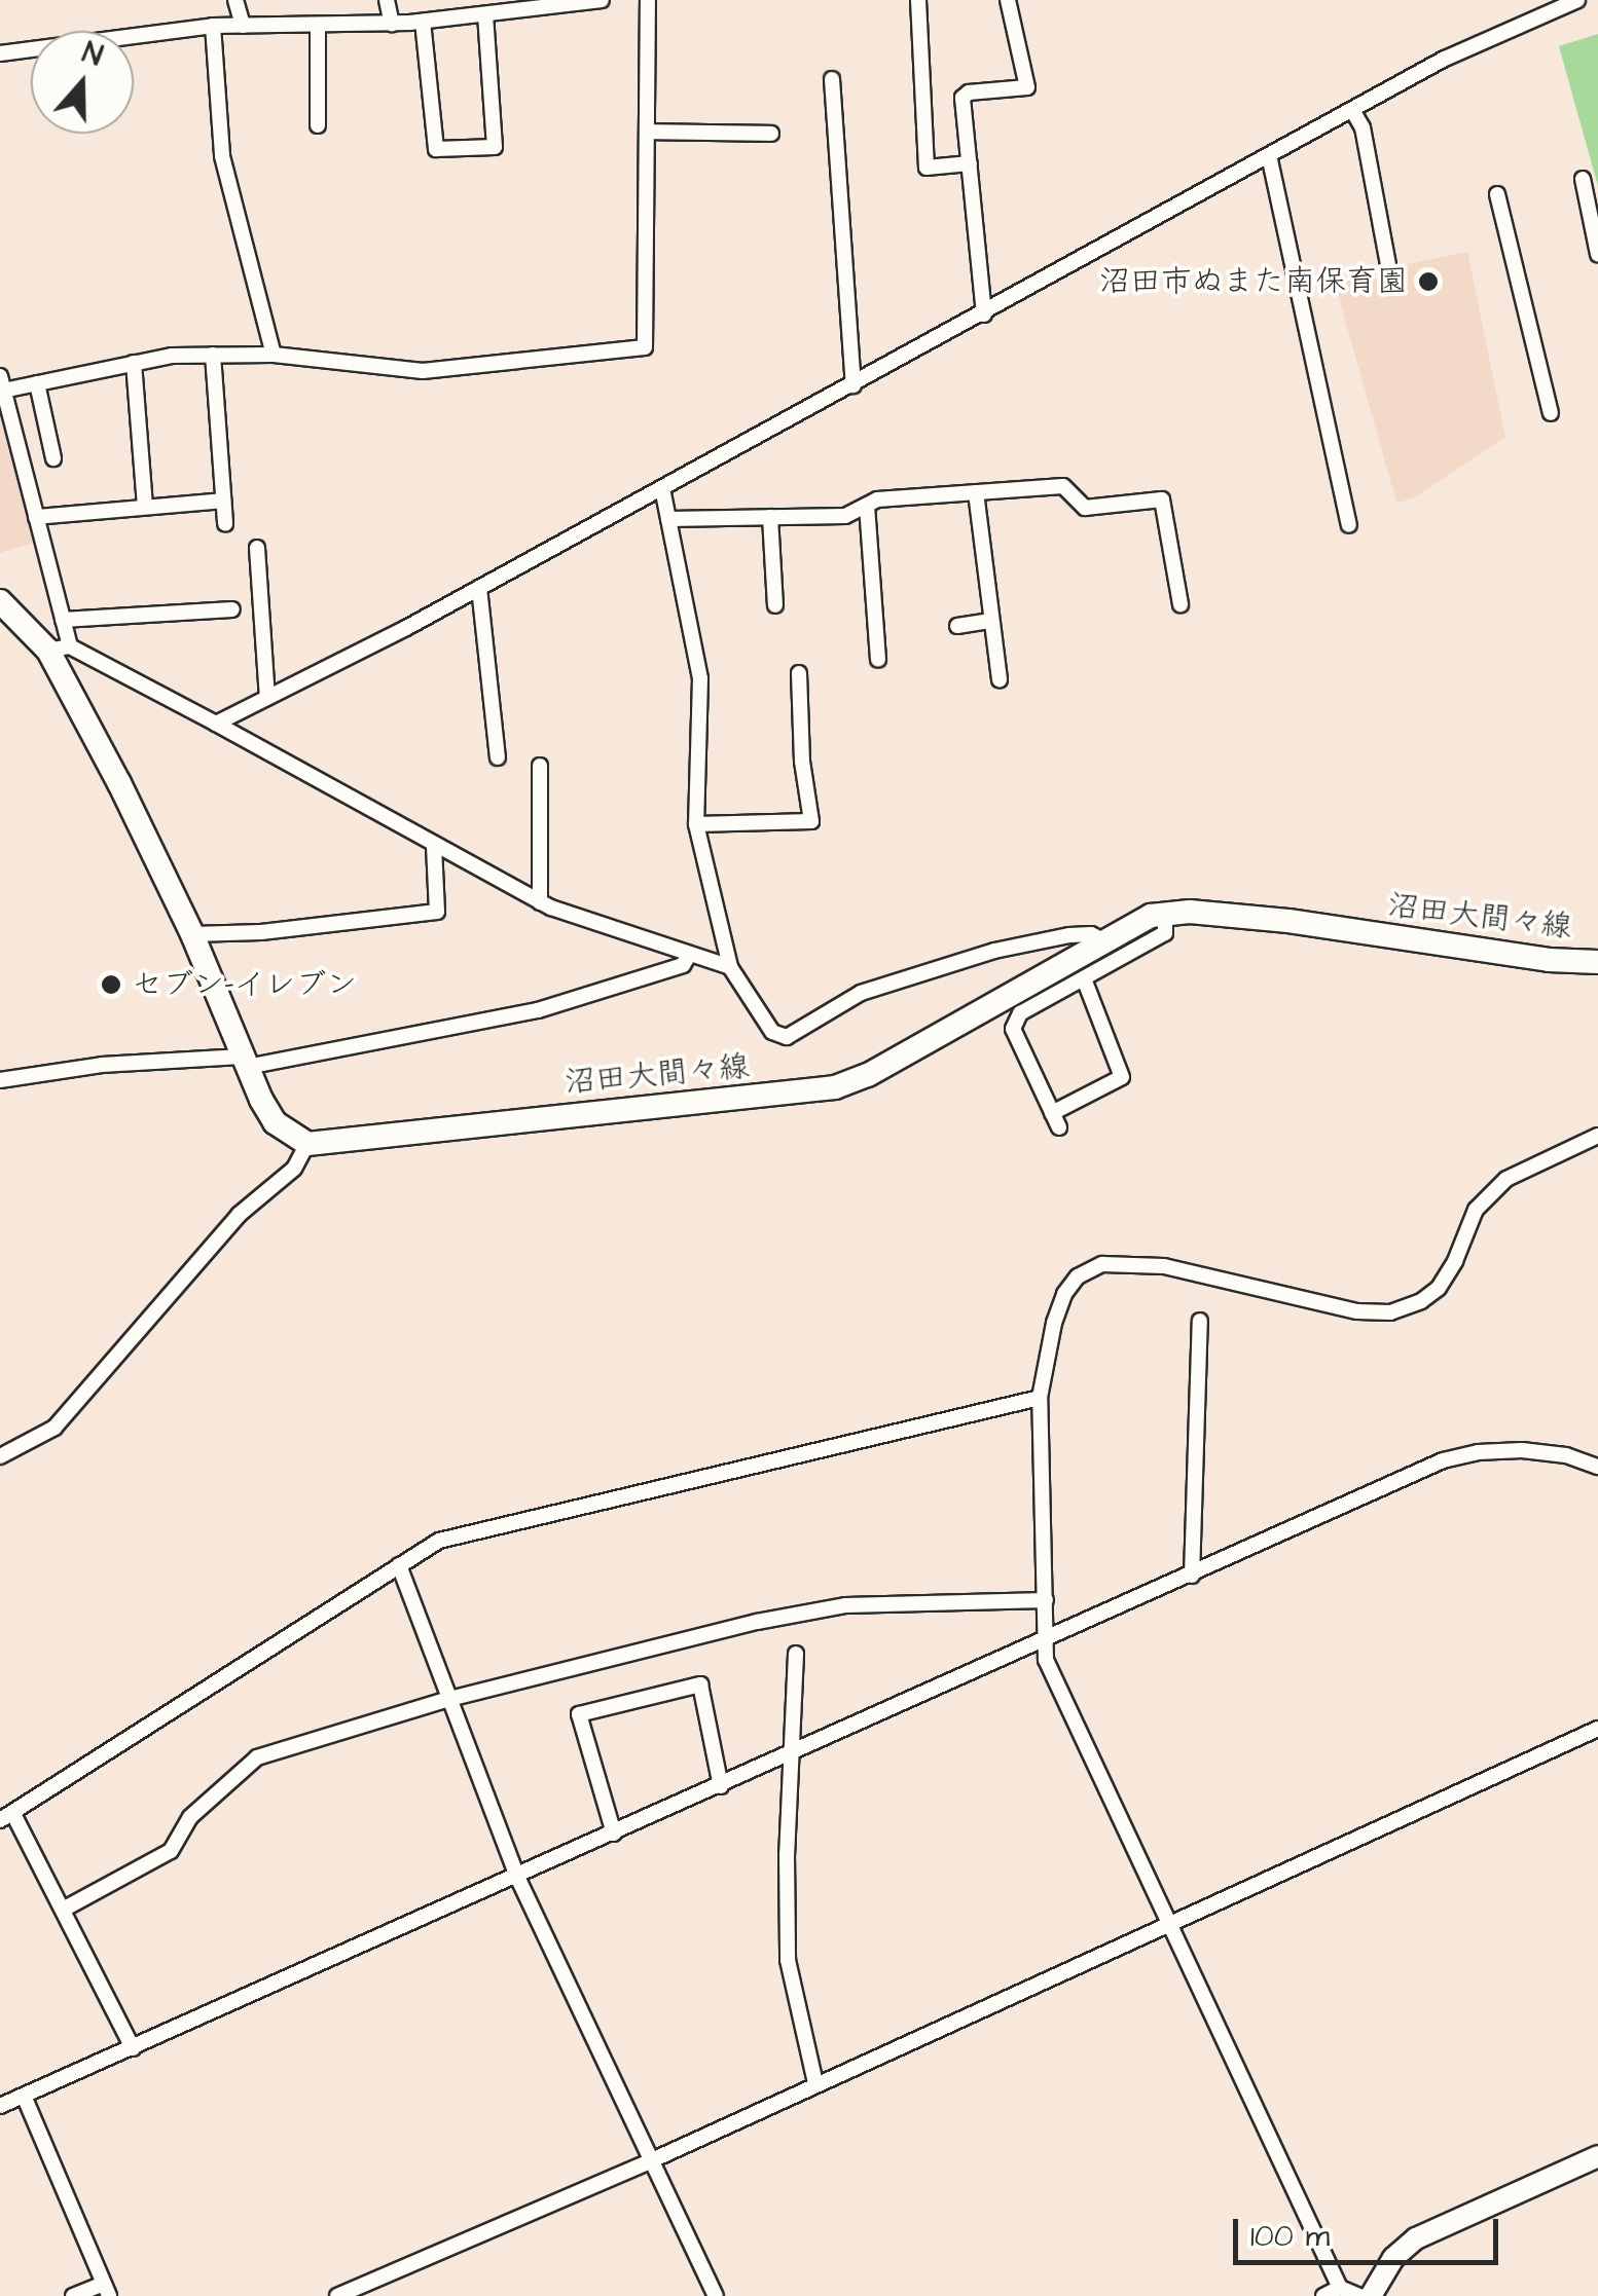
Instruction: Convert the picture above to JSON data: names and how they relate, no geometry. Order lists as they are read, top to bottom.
{
  "streets": {
    "main road": ["沼田大間々線"]
  },
  "places": ["沼田市ぬまた南保育園", "セブン-イレブン"],
  "scale_bar": "100 m",
  "north": "top"
}
